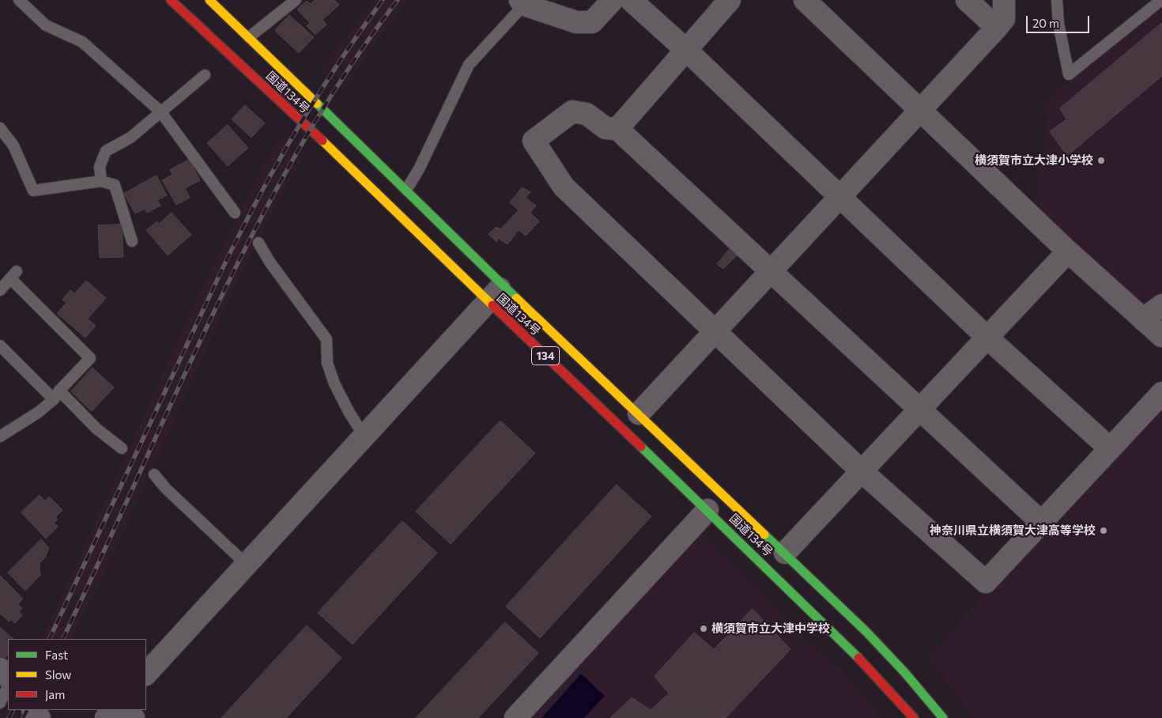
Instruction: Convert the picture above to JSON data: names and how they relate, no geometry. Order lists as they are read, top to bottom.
{
  "streets": {
    "highway": ["国道134号", "134"]
  },
  "places": ["横須賀市立大津小学校", "神奈川県立横須賀大津高等学校", "横須賀市立大津中学校"],
  "legend": ["Fast", "Slow", "Jam"],
  "scale_bar": "20 m"
}
